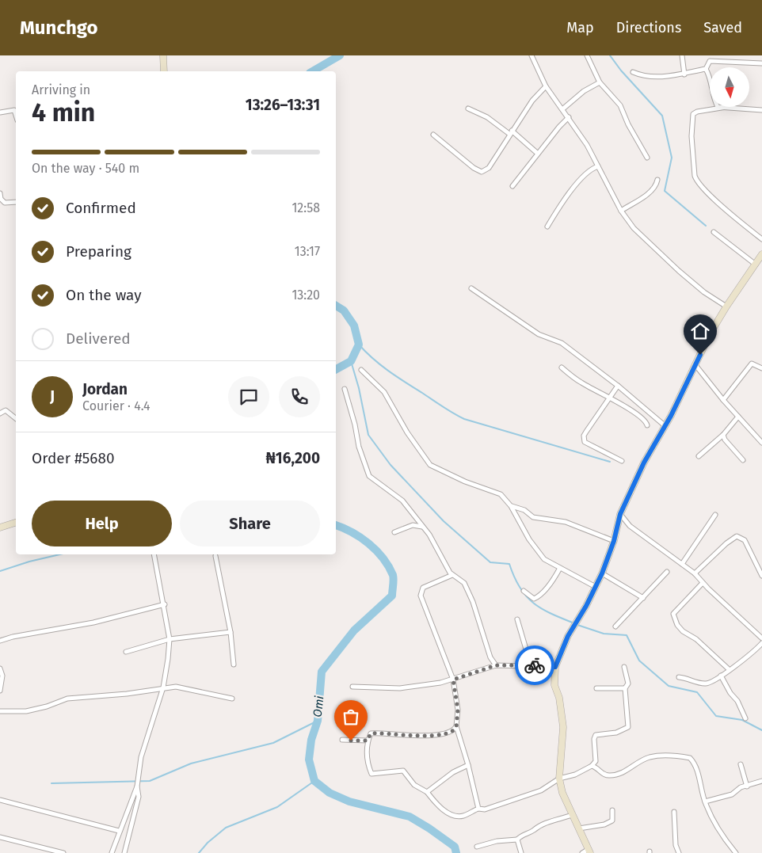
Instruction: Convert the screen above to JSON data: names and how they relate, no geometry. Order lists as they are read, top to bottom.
{
  "water": ["Omi"],
  "north": "bottom",
  "page": {
    "header": "Munchgo",
    "nav": ["Map", "Directions", "Saved"],
    "heading": ["4 min", "Arriving in", "13:26–13:31"],
    "panel": [
      "Jordan",
      "Courier · 4.4",
      "Order #5680",
      "₦16,200"
    ],
    "bar": "On the way · 540 m",
    "list": [
      ["Confirmed", "12:58"],
      ["Preparing", "13:17"],
      ["On the way", "13:20"],
      "Delivered"
    ],
    "round": "J",
    "buttons": ["Help", "Share"]
  }
}
